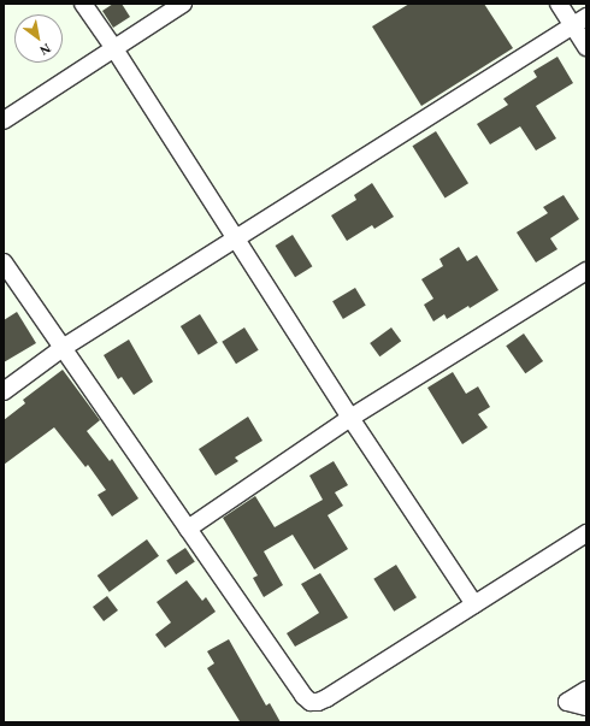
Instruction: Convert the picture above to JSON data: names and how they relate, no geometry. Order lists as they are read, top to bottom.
{
  "north": "bottom right"
}
